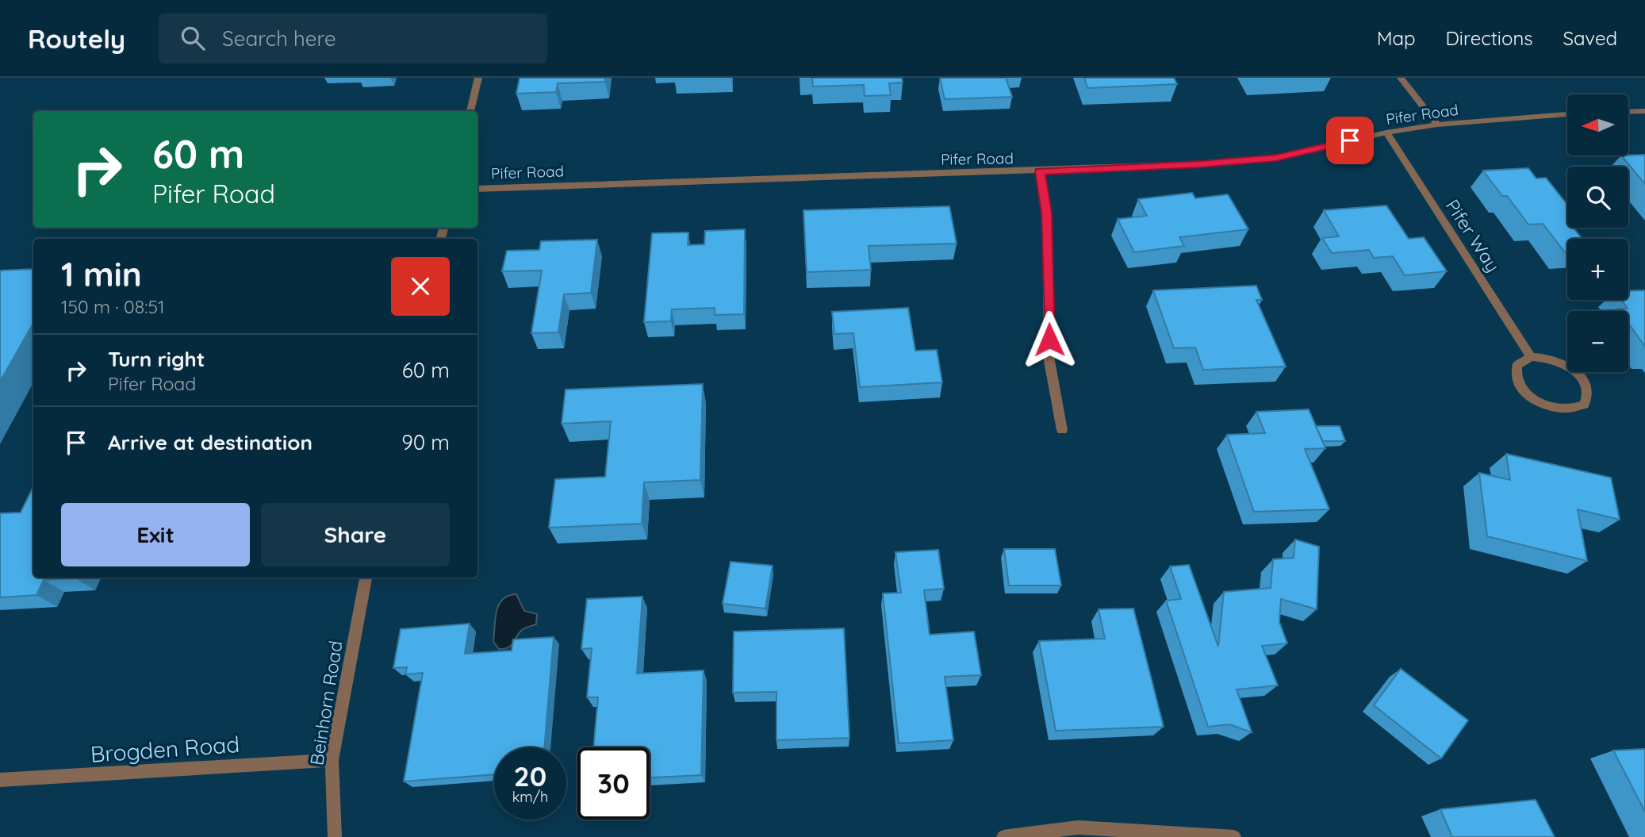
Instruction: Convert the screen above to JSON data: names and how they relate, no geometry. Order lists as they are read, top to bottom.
{
  "streets": {
    "street": [
      "Pifer Road",
      "Pifer Way",
      "Beinhorn Road",
      "Brogden Road"
    ]
  },
  "crossings": [
    ["Pifer Road", "Pifer Way"],
    ["Beinhorn Road", "Brogden Road"]
  ],
  "north": "left",
  "page": {
    "header": "Routely",
    "search": "Search here",
    "nav": ["Map", "Directions", "Saved"],
    "map_buttons": ["+", "−"],
    "turn": ["60 m", "Pifer Road"],
    "heading": ["1 min", "150 m · 08:51"],
    "list": [
      {
        "name": "Turn right",
        "note": "Pifer Road",
        "value": "60 m"
      },
      {
        "name": "Arrive at destination",
        "value": "90 m"
      }
    ],
    "buttons": ["Exit", "Share"],
    "speed": "20 km/h",
    "limit": "30"
  }
}
